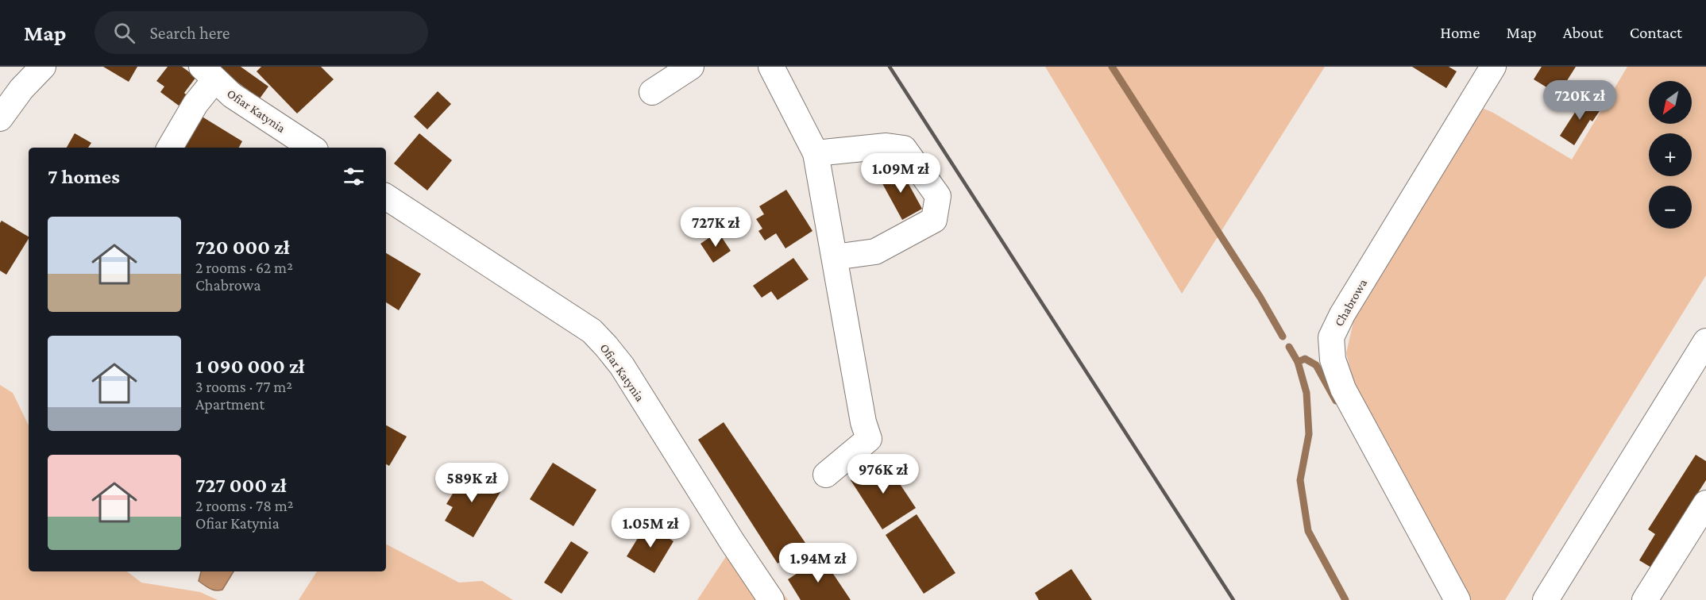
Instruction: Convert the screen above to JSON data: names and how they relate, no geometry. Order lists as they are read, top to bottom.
{
  "streets": {
    "street": ["Ofiar Katynia", "Chabrowa"]
  },
  "north": "bottom left",
  "page": {
    "header": "Map",
    "search": "Search here",
    "nav": [
      "Home",
      "Map",
      "About",
      "Contact"
    ],
    "price": [
      "720K zł",
      "1.09M zł",
      "727K zł",
      "976K zł",
      "589K zł",
      "1.05M zł",
      "1.94M zł"
    ],
    "map_buttons": ["+", "−"],
    "heading": "7 homes",
    "list": [
      {
        "name": "720 000 zł",
        "note": "2 rooms · 62 m² · Chabrowa"
      },
      {
        "name": "1 090 000 zł",
        "note": "3 rooms · 77 m² · Apartment"
      },
      {
        "name": "727 000 zł",
        "note": "2 rooms · 78 m² · Ofiar Katynia"
      }
    ]
  }
}
